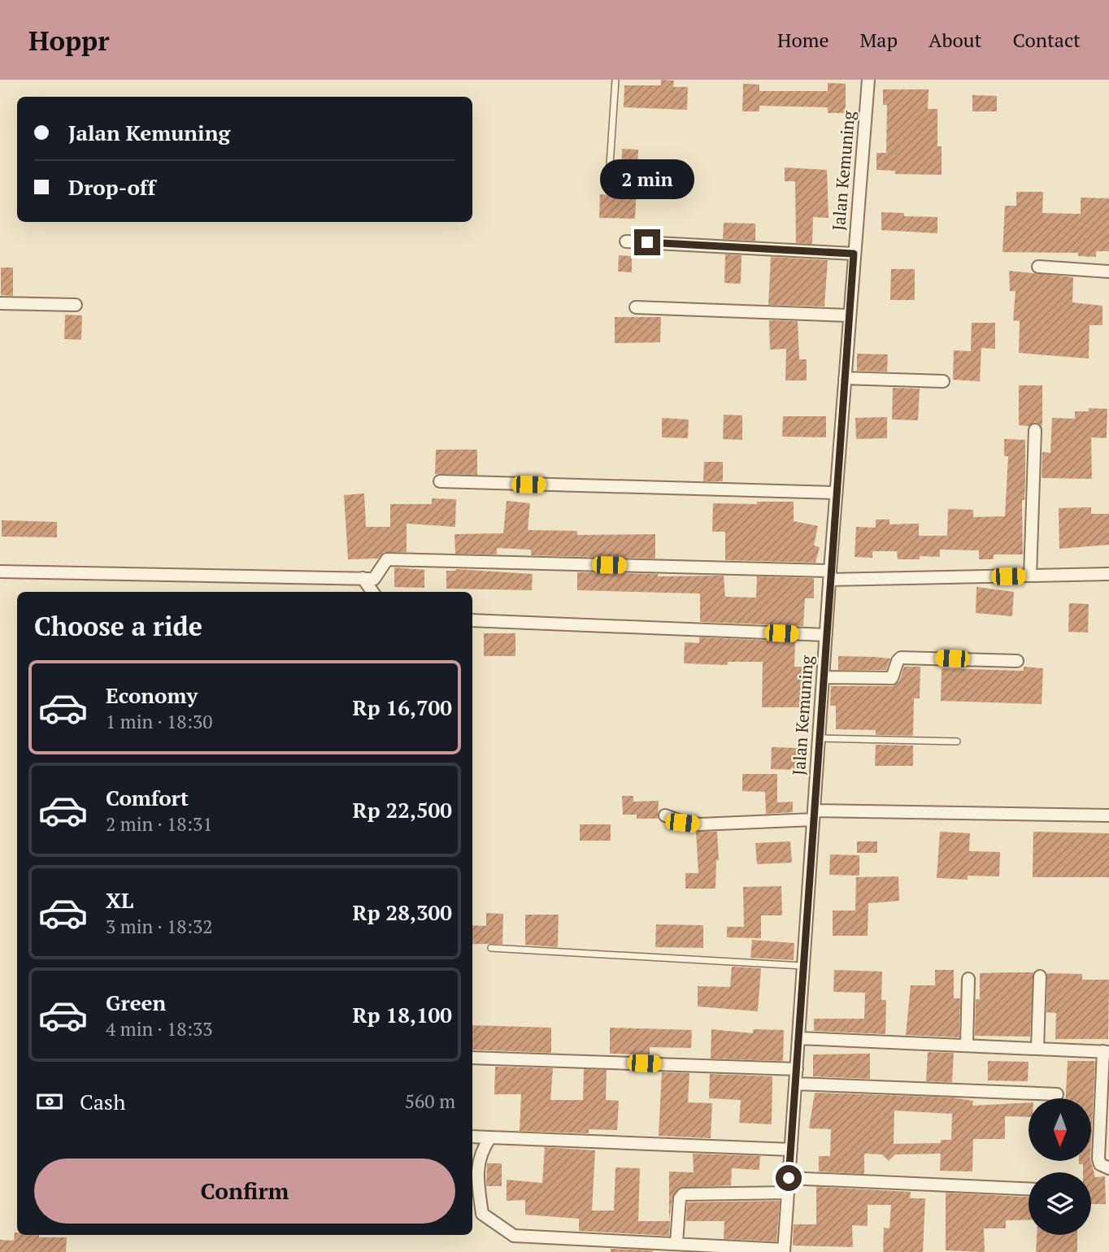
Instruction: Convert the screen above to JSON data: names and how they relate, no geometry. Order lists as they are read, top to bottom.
{
  "streets": {
    "street": ["Jalan Kemuning"]
  },
  "north": "bottom",
  "page": {
    "header": "Hoppr",
    "nav": [
      "Home",
      "Map",
      "About",
      "Contact"
    ],
    "banner": ["Jalan Kemuning", "Drop-off"],
    "bubble": "2 min",
    "heading": "Choose a ride",
    "list": [
      {
        "name": "Economy",
        "note": "1 min · 18:30",
        "value": "Rp 16,700"
      },
      {
        "name": "Comfort",
        "note": "2 min · 18:31",
        "value": "Rp 22,500"
      },
      {
        "name": "XL",
        "note": "3 min · 18:32",
        "value": "Rp 28,300"
      },
      {
        "name": "Green",
        "note": "4 min · 18:33",
        "value": "Rp 18,100"
      }
    ],
    "pay": ["Cash", "560 m"],
    "buttons": "Confirm"
  }
}
